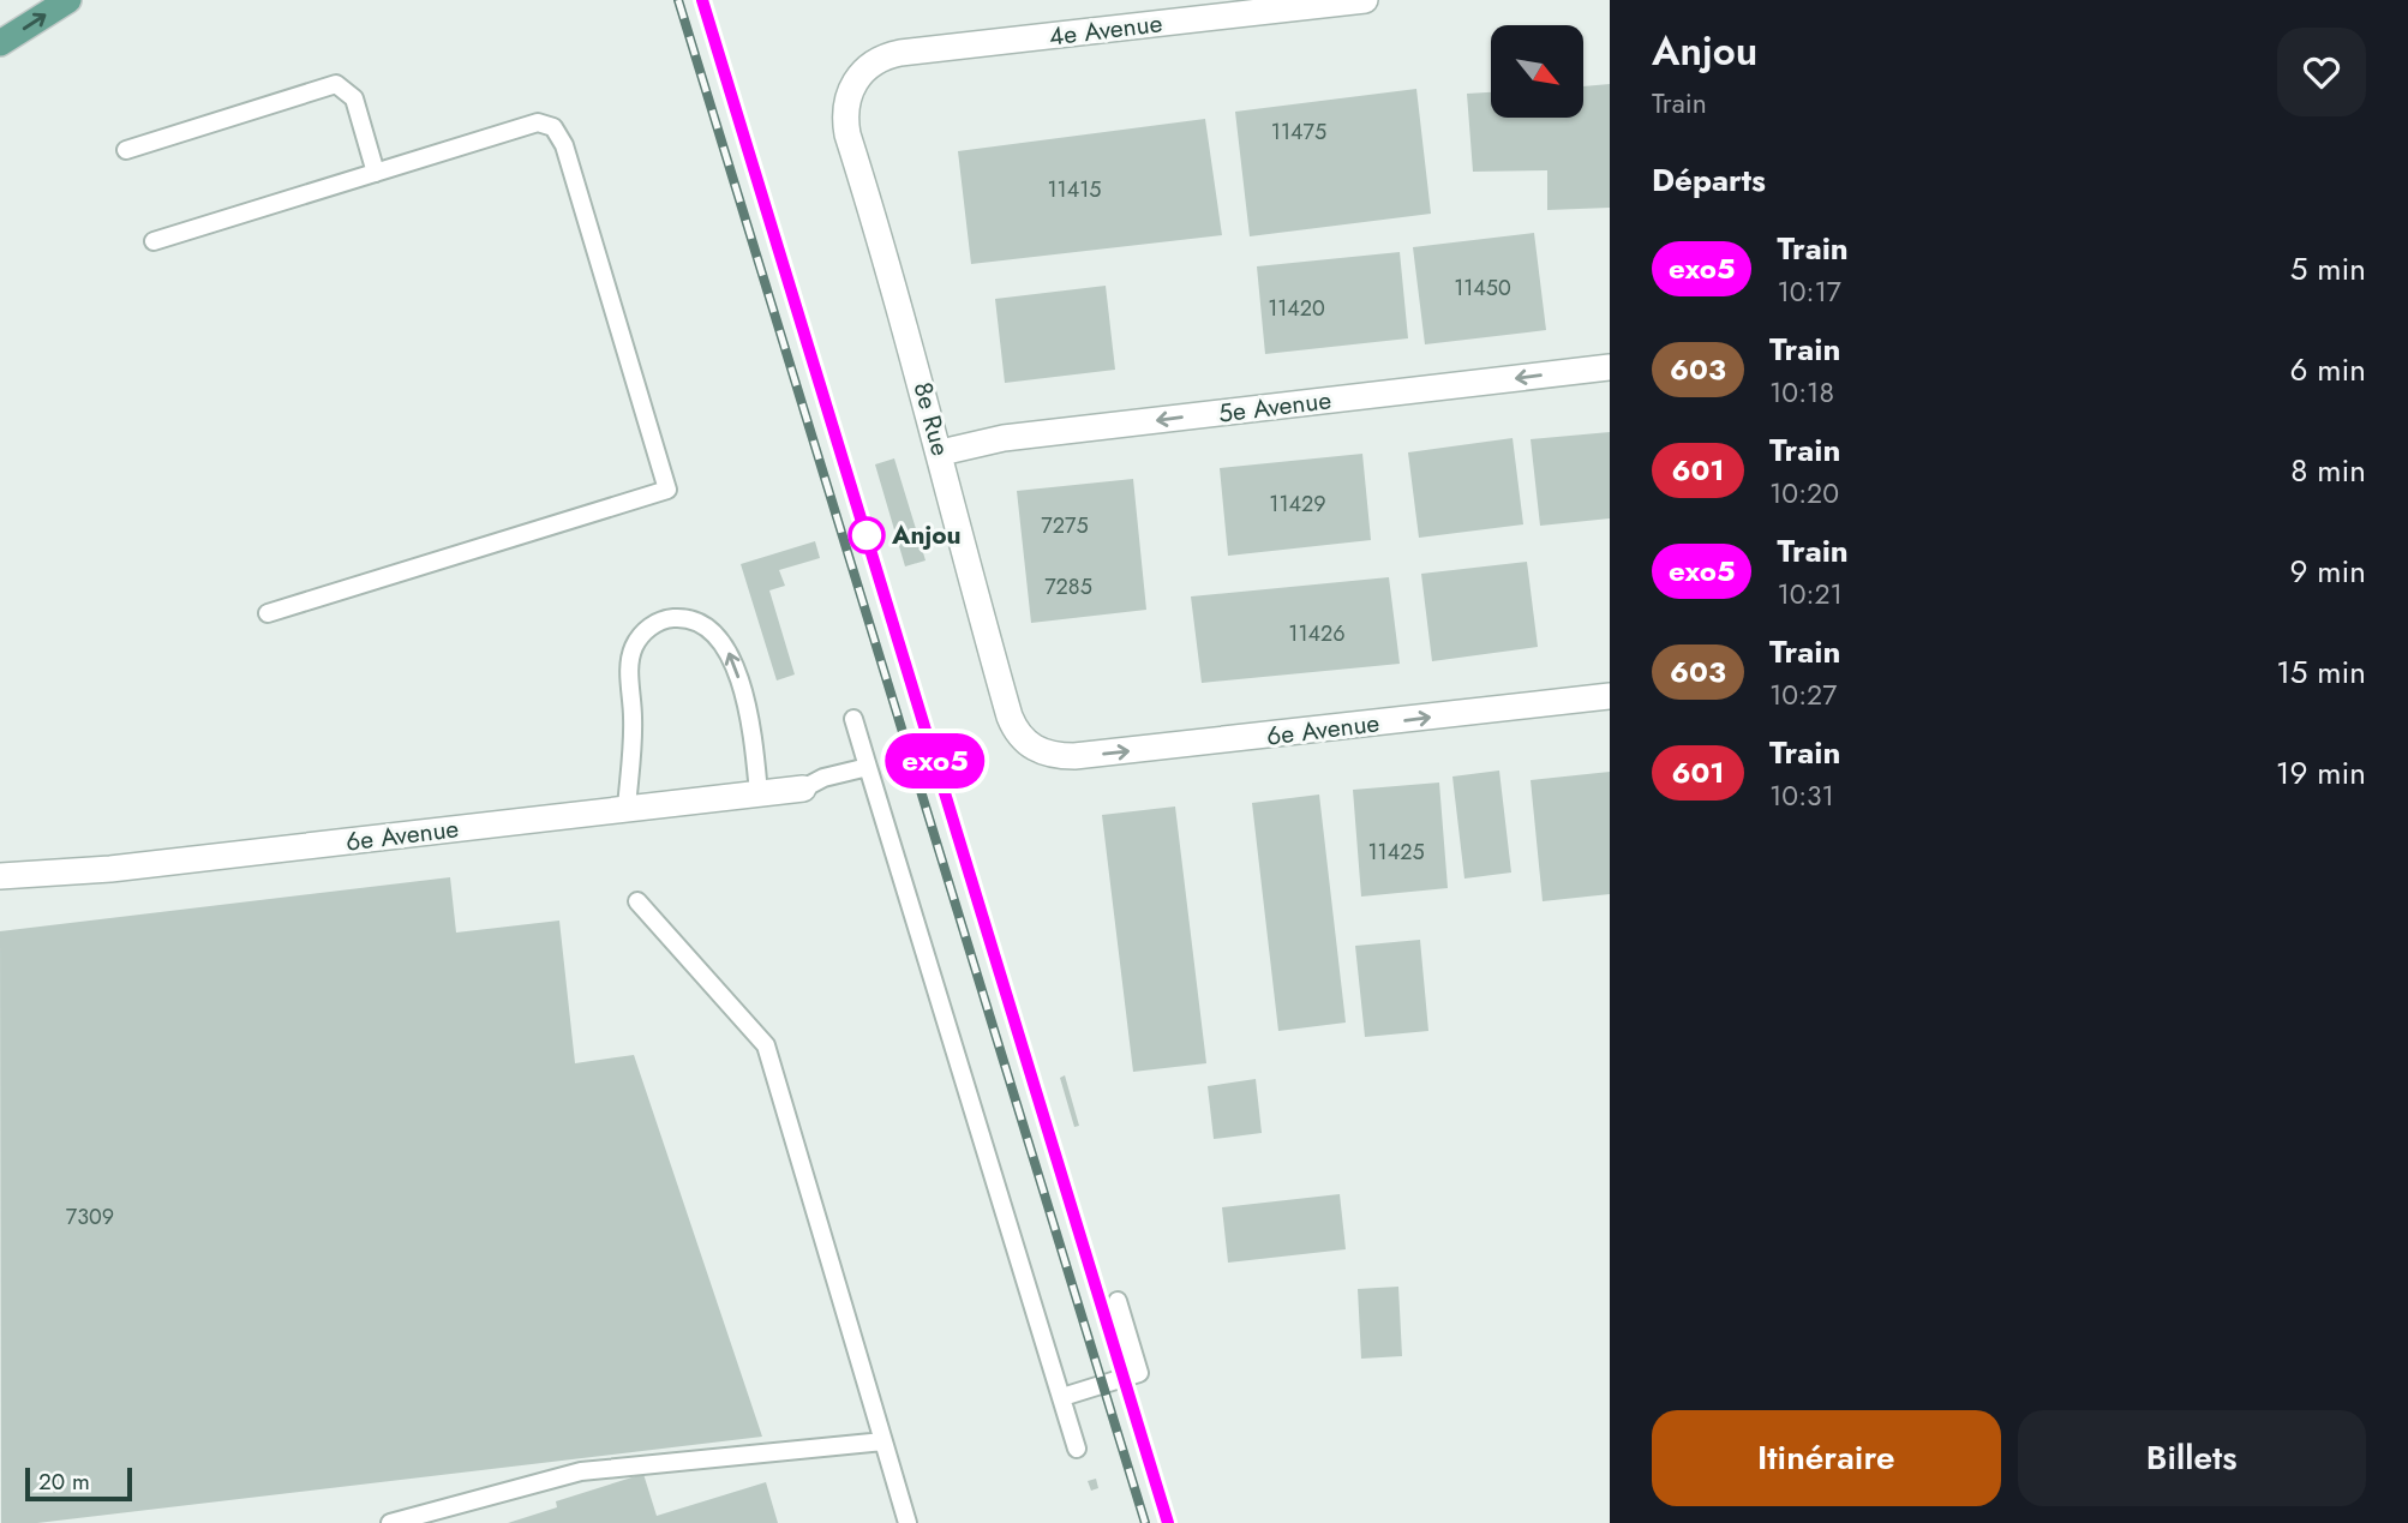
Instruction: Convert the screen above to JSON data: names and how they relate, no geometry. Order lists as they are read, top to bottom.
{
  "streets": {
    "street": [
      "4e Avenue",
      "5e Avenue",
      "8e Rue",
      "6e Avenue"
    ]
  },
  "crossings": [
    ["4e Avenue", "8e Rue"],
    ["5e Avenue", "8e Rue"],
    ["8e Rue", "6e Avenue"]
  ],
  "one_way": ["5e Avenue", "6e Avenue"],
  "places": ["Anjou"],
  "house_numbers": [
    "11475",
    "11415",
    "11450",
    "11420",
    "11429",
    "7275",
    "7285",
    "11426",
    "11425",
    "7309"
  ],
  "scale_bar": "20 m",
  "north": "bottom right",
  "page": {
    "on_map": "exo5",
    "heading": [
      ["Anjou", "Train"],
      "Départs"
    ],
    "list": [
      {
        "mark": "exo5",
        "name": "Train",
        "note": "10:17",
        "value": "5 min"
      },
      {
        "mark": "603",
        "name": "Train",
        "note": "10:18",
        "value": "6 min"
      },
      {
        "mark": "601",
        "name": "Train",
        "note": "10:20",
        "value": "8 min"
      },
      {
        "mark": "exo5",
        "name": "Train",
        "note": "10:21",
        "value": "9 min"
      },
      {
        "mark": "603",
        "name": "Train",
        "note": "10:27",
        "value": "15 min"
      },
      {
        "mark": "601",
        "name": "Train",
        "note": "10:31",
        "value": "19 min"
      }
    ],
    "buttons": ["Itinéraire", "Billets"],
    "scale": "20 m"
  }
}
